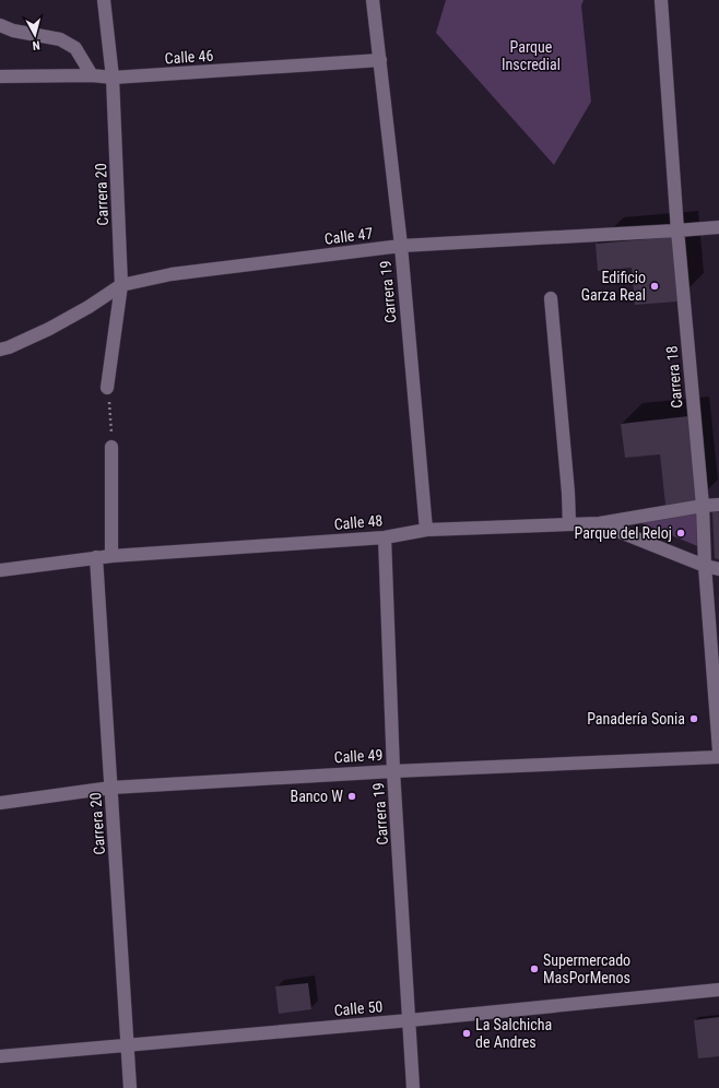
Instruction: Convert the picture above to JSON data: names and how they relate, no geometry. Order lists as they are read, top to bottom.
{
  "streets": {
    "street": [
      "Calle 46",
      "Carrera 20",
      "Calle 47",
      "Carrera 19",
      "Carrera 18",
      "Calle 48",
      "Calle 49",
      "Calle 50"
    ]
  },
  "crossings": [
    ["Calle 46", "Carrera 20"],
    ["Calle 46", "Carrera 19"],
    ["Carrera 20", "Calle 47"],
    ["Carrera 20", "Calle 48"],
    ["Carrera 20", "Calle 49"],
    ["Carrera 20", "Calle 50"],
    ["Calle 47", "Carrera 19"],
    ["Calle 47", "Carrera 18"],
    ["Carrera 19", "Calle 48"],
    ["Carrera 19", "Calle 49"],
    ["Carrera 19", "Calle 50"],
    ["Carrera 18", "Calle 48"]
  ],
  "parks": ["Parque Inscredial"],
  "places": [
    "Edificio Garza Real",
    "Parque del Reloj",
    "Panadería Sonia",
    "Banco W",
    "Supermercado MasPorMenos",
    "La Salchicha de Andres"
  ],
  "north": "bottom"
}
